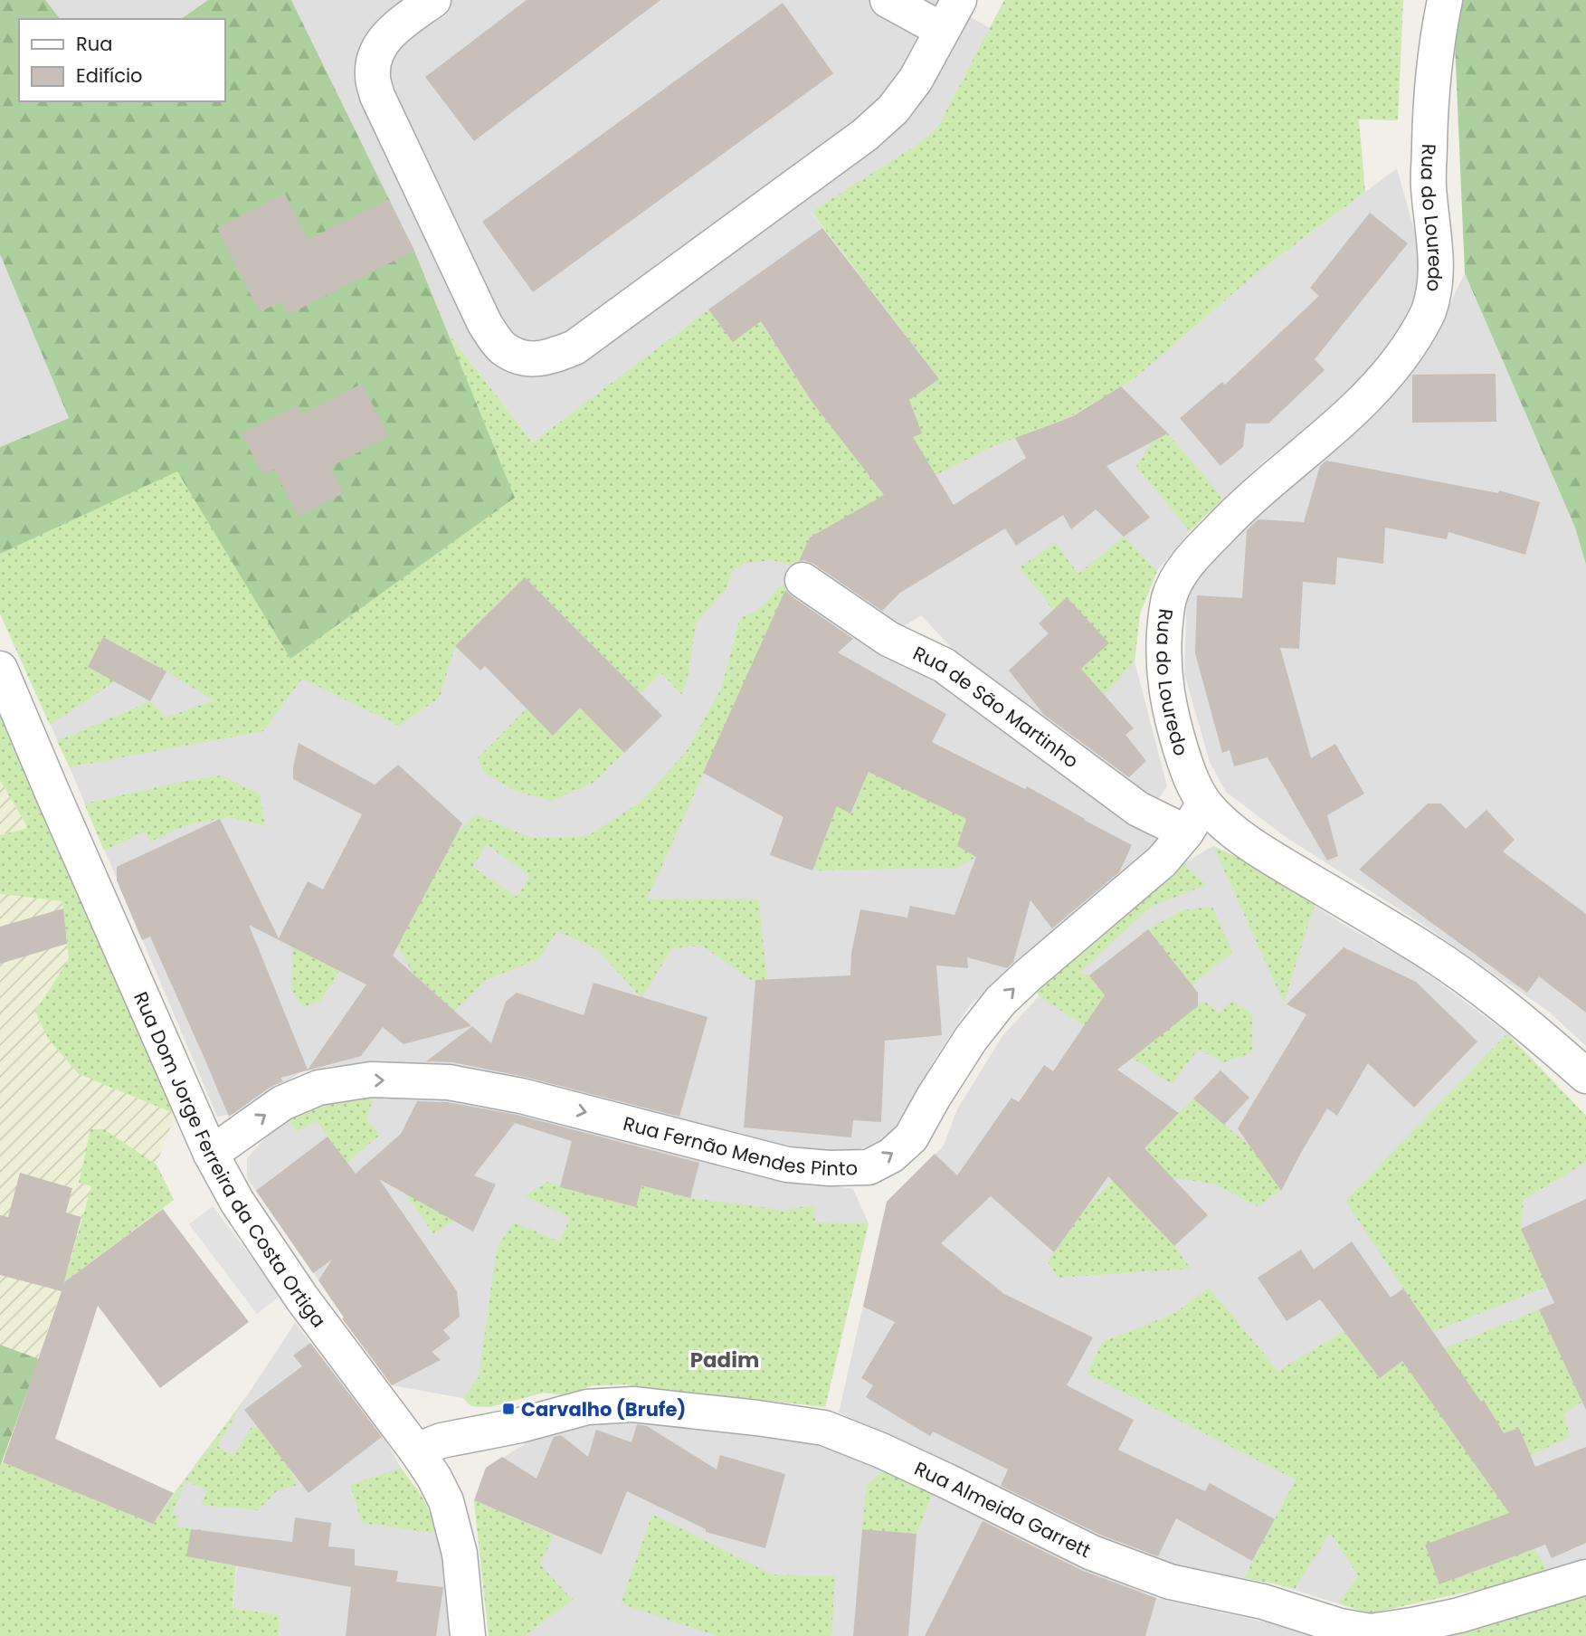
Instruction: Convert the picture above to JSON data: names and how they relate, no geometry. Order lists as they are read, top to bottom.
{
  "streets": {
    "street": [
      "Rua do Louredo",
      "Rua de São Martinho",
      "Rua Fernão Mendes Pinto",
      "Rua Dom Jorge Ferreira da Costa Ortiga",
      "Rua Almeida Garrett"
    ]
  },
  "crossings": [
    ["Rua do Louredo", "Rua Fernão Mendes Pinto"],
    ["Rua de São Martinho", "Rua Fernão Mendes Pinto"],
    ["Rua Fernão Mendes Pinto", "Rua Dom Jorge Ferreira da Costa Ortiga"],
    ["Rua Dom Jorge Ferreira da Costa Ortiga", "Rua Almeida Garrett"]
  ],
  "one_way": ["Rua Fernão Mendes Pinto"],
  "districts": ["Padim"],
  "places": {
    "transit": ["Carvalho (Brufe)"]
  },
  "legend": ["Rua", "Edifício"]
}
